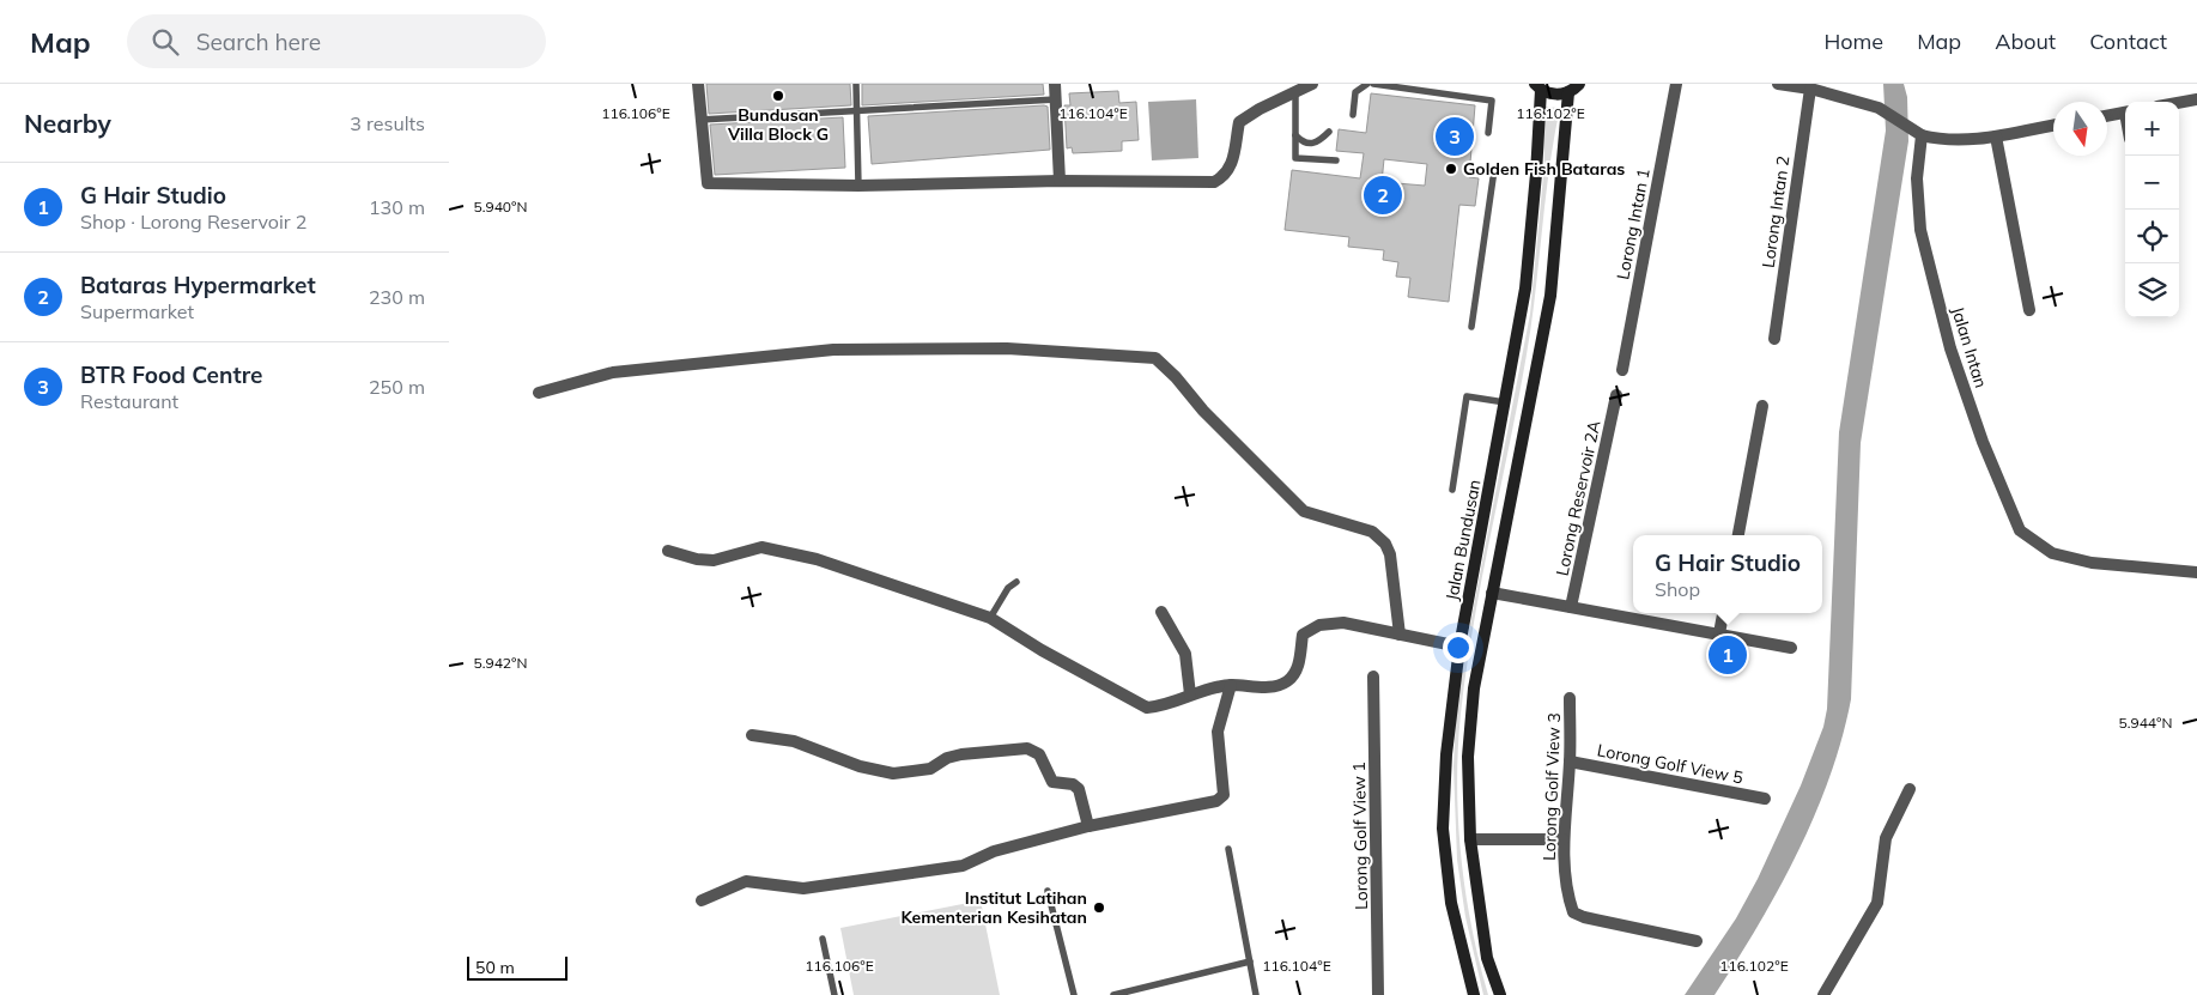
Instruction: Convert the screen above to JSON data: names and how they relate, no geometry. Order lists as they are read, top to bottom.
{
  "streets": {
    "main road": ["Jalan Bundusan"],
    "street": [
      "Lorong Intan 2",
      "Lorong Intan 1",
      "Jalan Intan",
      "Lorong Reservoir 2A",
      "Lorong Golf View 5",
      "Lorong Golf View 3",
      "Lorong Golf View 1"
    ]
  },
  "crossings": [
    ["Lorong Golf View 5", "Lorong Golf View 3"]
  ],
  "places": ["Bundusan Villa Block G", "Golden Fish Bataras", "Institut Latihan Kementerian Kesihatan"],
  "scale_bar": "50 m",
  "north": "bottom",
  "page": {
    "header": "Map",
    "search": "Search here",
    "nav": [
      "Home",
      "Map",
      "About",
      "Contact"
    ],
    "heading": ["Nearby", "3 results"],
    "map_buttons": ["+", "−"],
    "pins": ["3", "2", "1"],
    "list": [
      {
        "mark": "1",
        "name": "G Hair Studio",
        "note": "Shop · Lorong Reservoir 2",
        "value": "130 m"
      },
      {
        "mark": "2",
        "name": "Bataras Hypermarket",
        "note": "Supermarket",
        "value": "230 m"
      },
      {
        "mark": "3",
        "name": "BTR Food Centre",
        "note": "Restaurant",
        "value": "250 m"
      }
    ],
    "popup": ["G Hair Studio", "Shop"],
    "scale": "50 m"
  },
  "coordinates": [
    "116.106°E",
    "116.104°E",
    "116.102°E",
    "5.940°N",
    "5.942°N",
    "5.944°N"
  ]
}
